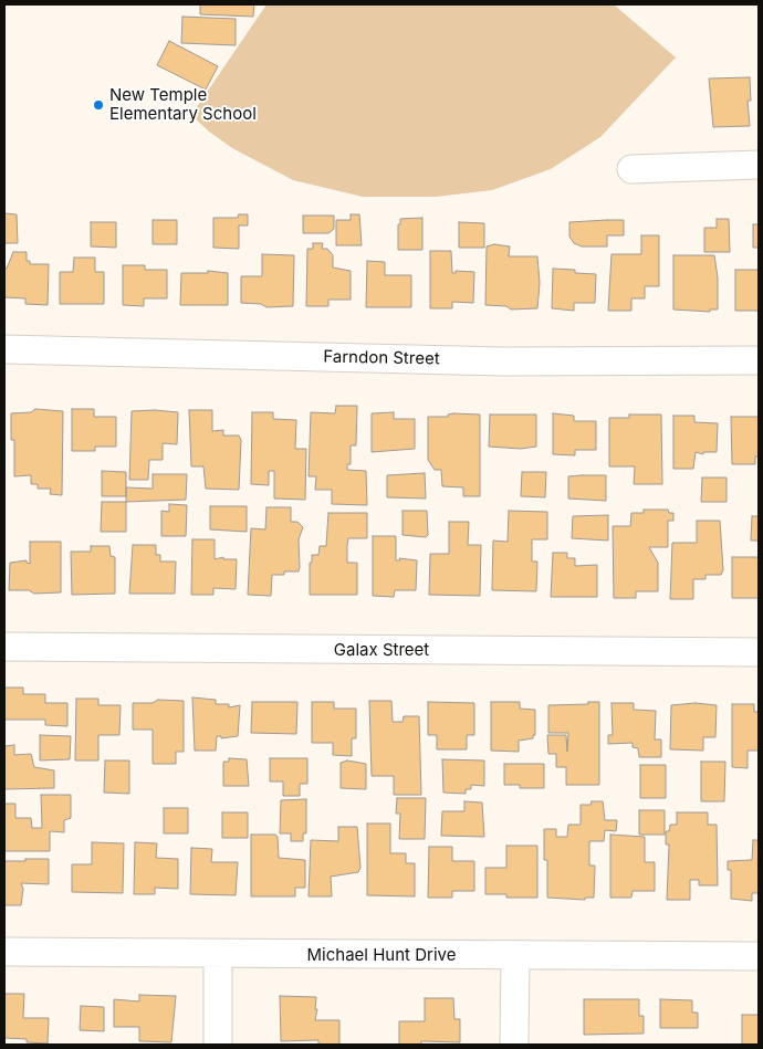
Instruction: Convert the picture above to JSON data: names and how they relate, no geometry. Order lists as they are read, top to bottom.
{
  "streets": {
    "street": ["Farndon Street", "Galax Street", "Michael Hunt Drive"]
  },
  "places": ["New Temple Elementary School"]
}
